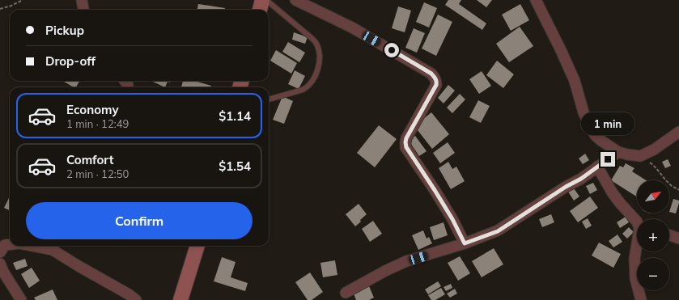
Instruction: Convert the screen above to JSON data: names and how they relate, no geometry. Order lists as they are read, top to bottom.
{
  "north": "top right",
  "page": {
    "banner": ["Pickup", "Drop-off"],
    "list": [
      {
        "name": "Economy",
        "note": "1 min · 12:49",
        "value": "$1.14"
      },
      {
        "name": "Comfort",
        "note": "2 min · 12:50",
        "value": "$1.54"
      }
    ],
    "bubble": "1 min",
    "map_buttons": ["+", "−"],
    "buttons": "Confirm"
  }
}
